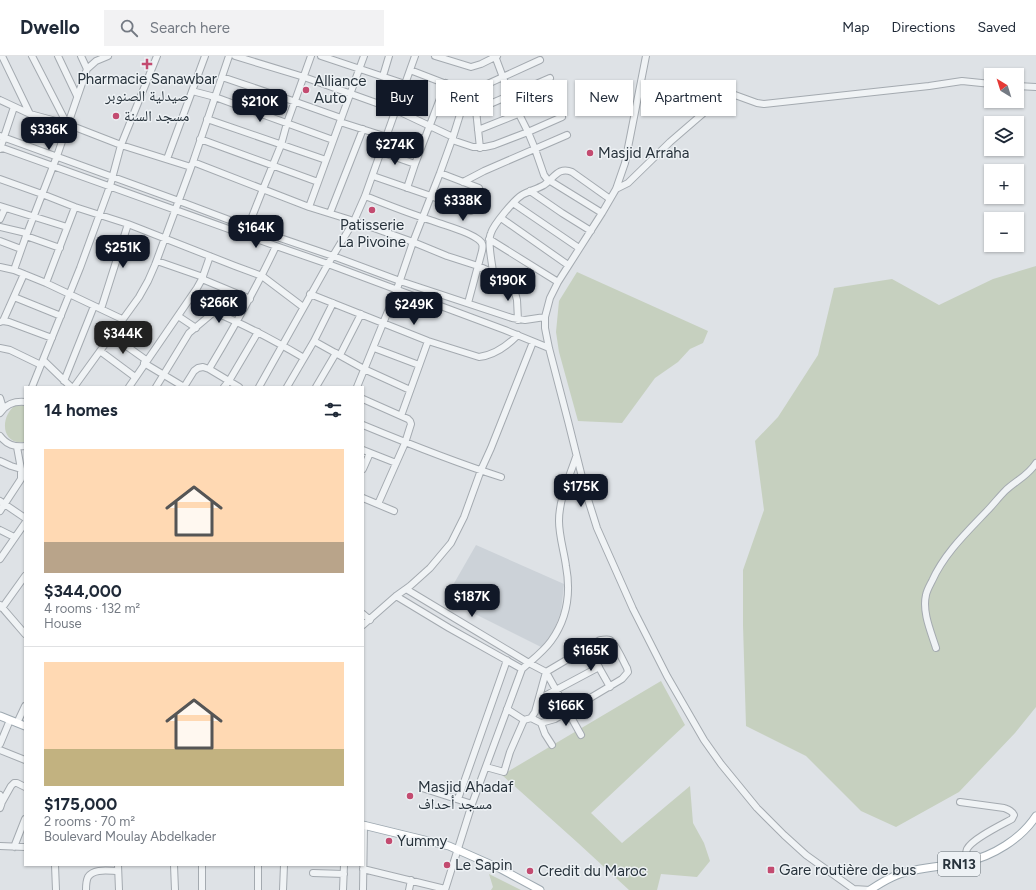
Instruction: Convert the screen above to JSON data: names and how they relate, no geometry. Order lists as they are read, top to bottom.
{
  "streets": {
    "main road": ["RN13"]
  },
  "places": {
    "health": ["Pharmacie Sanawbar صيدلية الصنوبر"],
    "other": [
      "Alliance Auto",
      "مسجد السنة",
      "Masjid Arraha",
      "Patisserie La Pivoine",
      "Masjid Ahadaf مسجد أحداف",
      "Yummy",
      "Le Sapin",
      "Credit du Maroc"
    ],
    "transit": ["Gare routière de bus"]
  },
  "north": "top left",
  "page": {
    "header": "Dwello",
    "search": "Search here",
    "nav": ["Map", "Directions", "Saved"],
    "map_buttons": ["+", "−"],
    "chip": [
      "Buy",
      "Rent",
      "Filters",
      "New",
      "Apartment"
    ],
    "price": [
      "$210K",
      "$336K",
      "$274K",
      "$338K",
      "$164K",
      "$251K",
      "$190K",
      "$266K",
      "$249K",
      "$344K",
      "$175K",
      "$187K",
      "$165K",
      "$166K"
    ],
    "heading": "14 homes",
    "list": [
      {
        "name": "$344,000",
        "note": "4 rooms · 132 m² · House"
      },
      {
        "name": "$175,000",
        "note": "2 rooms · 70 m² · Boulevard Moulay Abdelkader"
      }
    ]
  }
}
